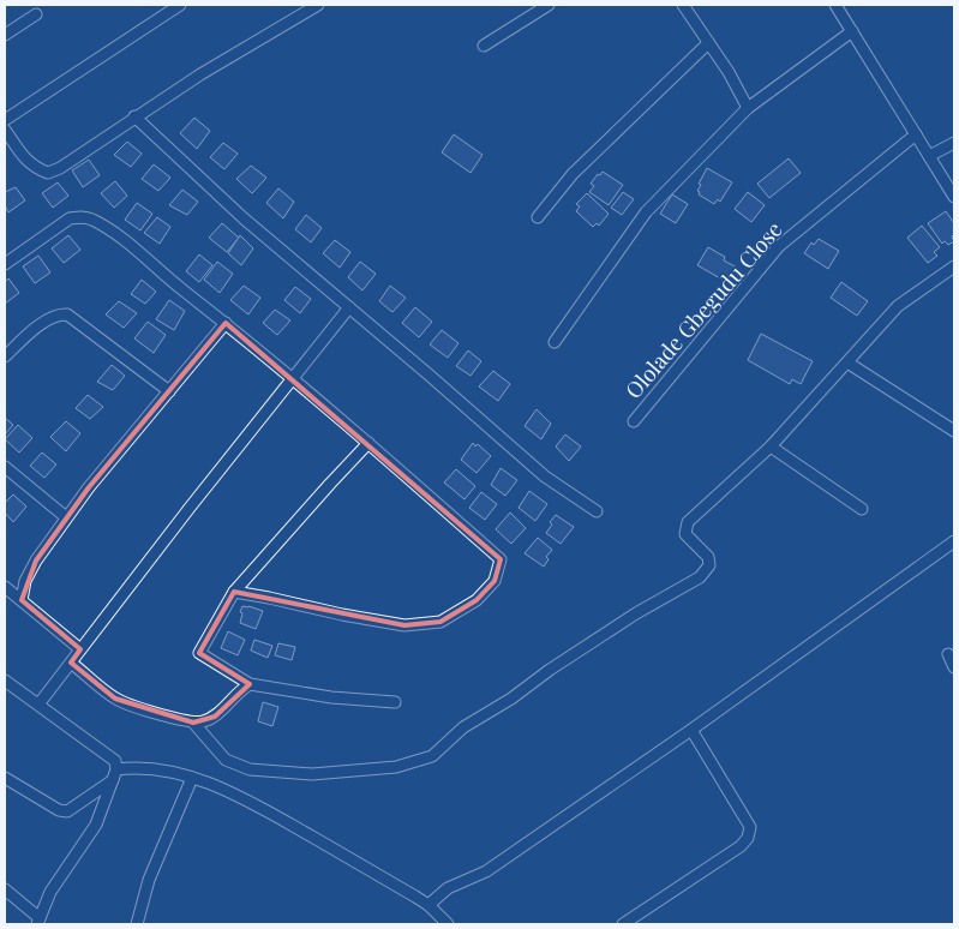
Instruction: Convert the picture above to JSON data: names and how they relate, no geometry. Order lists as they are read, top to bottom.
{
  "streets": {
    "street": ["Ololade Gbegudu Close"]
  }
}
